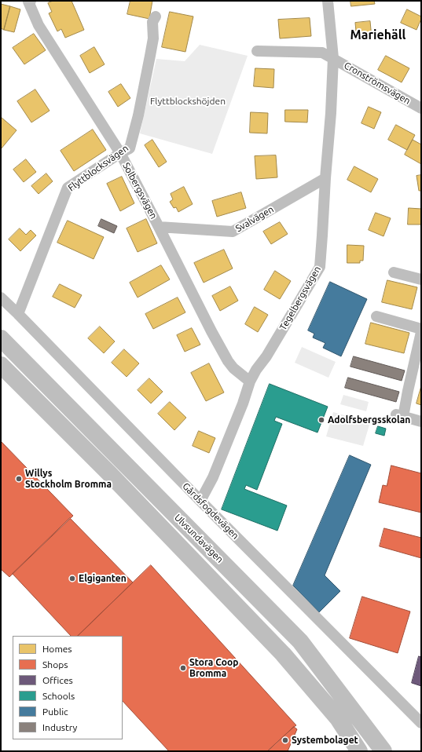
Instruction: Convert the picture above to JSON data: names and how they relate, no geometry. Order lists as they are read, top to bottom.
{
  "streets": {
    "main road": ["Ulvsundavägen"],
    "street": [
      "Cronströmsvägen",
      "Flyttblocksvägen",
      "Solbergsvägen",
      "Svalvägen",
      "Tegelbergsvägen",
      "Gårdsfogdevägen"
    ]
  },
  "crossings": [
    ["Cronströmsvägen", "Tegelbergsvägen"],
    ["Flyttblocksvägen", "Solbergsvägen"],
    ["Flyttblocksvägen", "Gårdsfogdevägen"],
    ["Solbergsvägen", "Svalvägen"],
    ["Solbergsvägen", "Tegelbergsvägen"],
    ["Svalvägen", "Tegelbergsvägen"],
    ["Tegelbergsvägen", "Gårdsfogdevägen"]
  ],
  "districts": ["Mariehäll"],
  "parks": ["Flyttblockshöjden"],
  "places": [
    "Adolfsbergsskolan",
    "Willys Stockholm Bromma",
    "Elgiganten",
    "Stora Coop Bromma",
    "Systembolaget"
  ],
  "legend": [
    "Homes",
    "Shops",
    "Offices",
    "Schools",
    "Public",
    "Industry"
  ]
}
